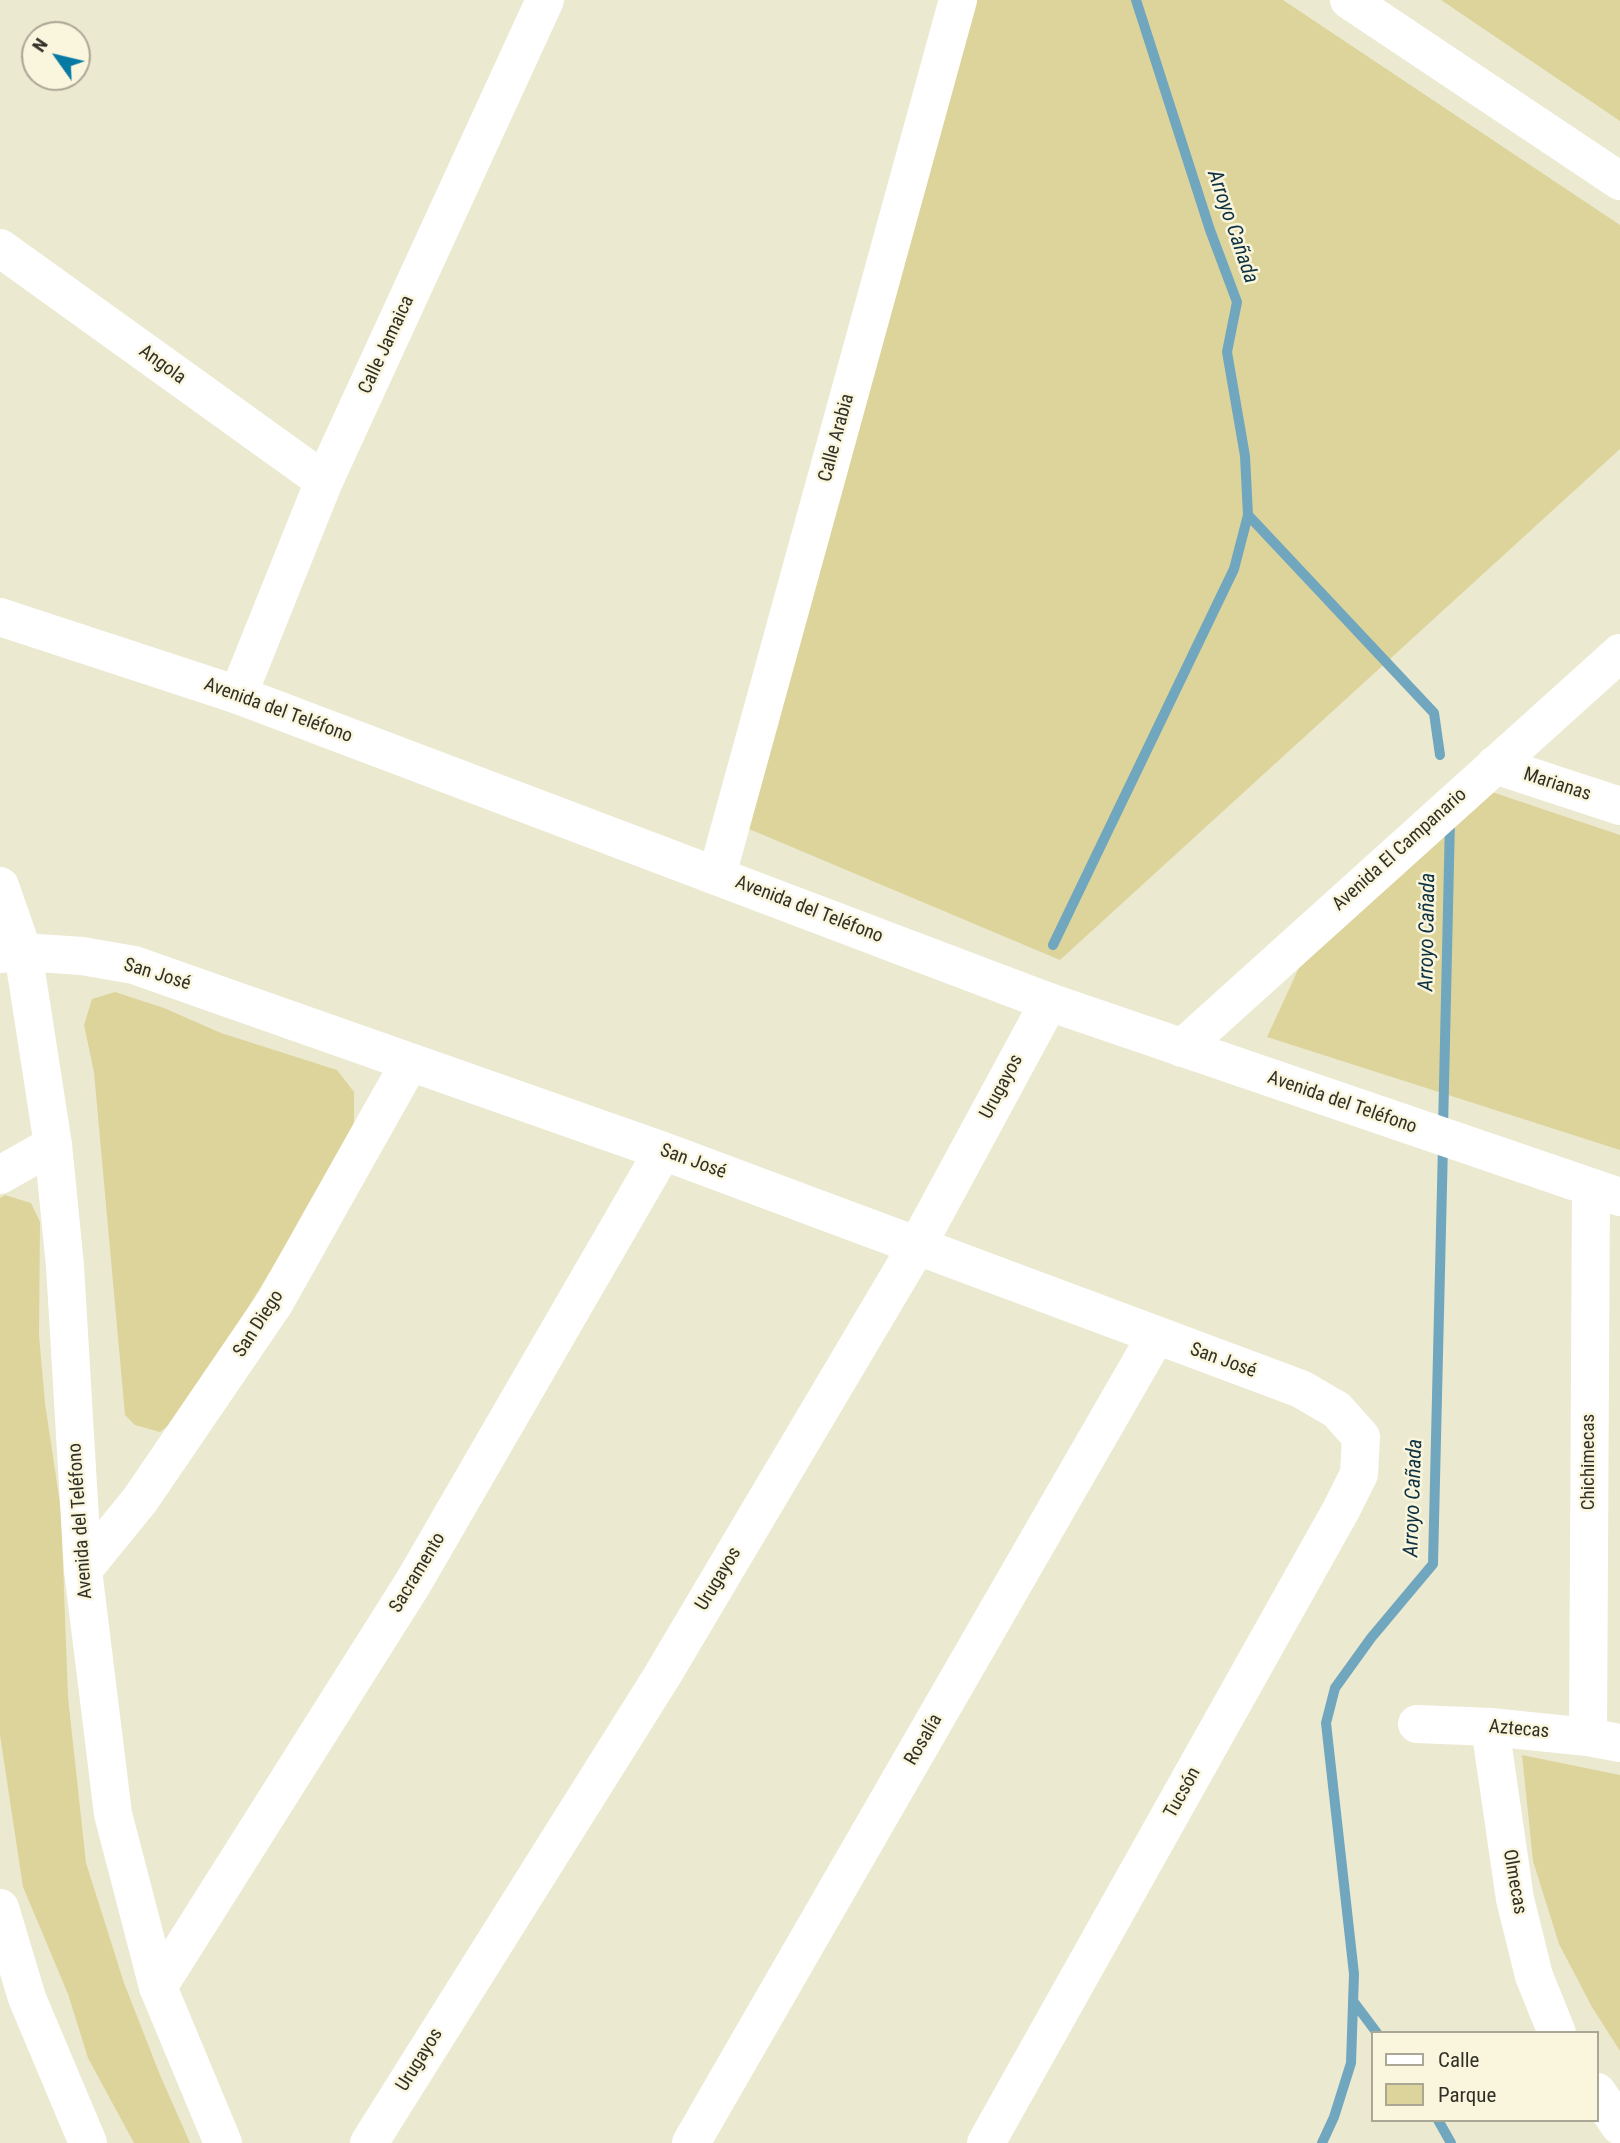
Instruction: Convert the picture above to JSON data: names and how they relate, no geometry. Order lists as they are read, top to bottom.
{
  "streets": {
    "street": [
      "Calle Jamaica",
      "Angola",
      "Calle Arabia",
      "Avenida del Teléfono",
      "Marianas",
      "Avenida El Campanario",
      "San José",
      "Urugayos",
      "San Diego",
      "Chichimecas",
      "Sacramento",
      "Aztecas",
      "Rosalía",
      "Tucsón",
      "Olmecas"
    ]
  },
  "crossings": [
    ["Calle Jamaica", "Angola"],
    ["Calle Jamaica", "Avenida del Teléfono"],
    ["Calle Arabia", "Avenida del Teléfono"],
    ["Avenida del Teléfono", "Avenida El Campanario"],
    ["Avenida del Teléfono", "San José"],
    ["Avenida del Teléfono", "Urugayos"],
    ["Avenida del Teléfono", "San Diego"],
    ["Avenida del Teléfono", "Chichimecas"],
    ["Avenida del Teléfono", "Sacramento"],
    ["Marianas", "Avenida El Campanario"],
    ["San José", "Urugayos"],
    ["San José", "San Diego"],
    ["San José", "Sacramento"],
    ["San José", "Rosalía"],
    ["San José", "Tucsón"],
    ["Chichimecas", "Aztecas"],
    ["Aztecas", "Olmecas"]
  ],
  "water": ["Arroyo Cañada"],
  "legend": ["Calle", "Parque"],
  "north": "top left"
}
